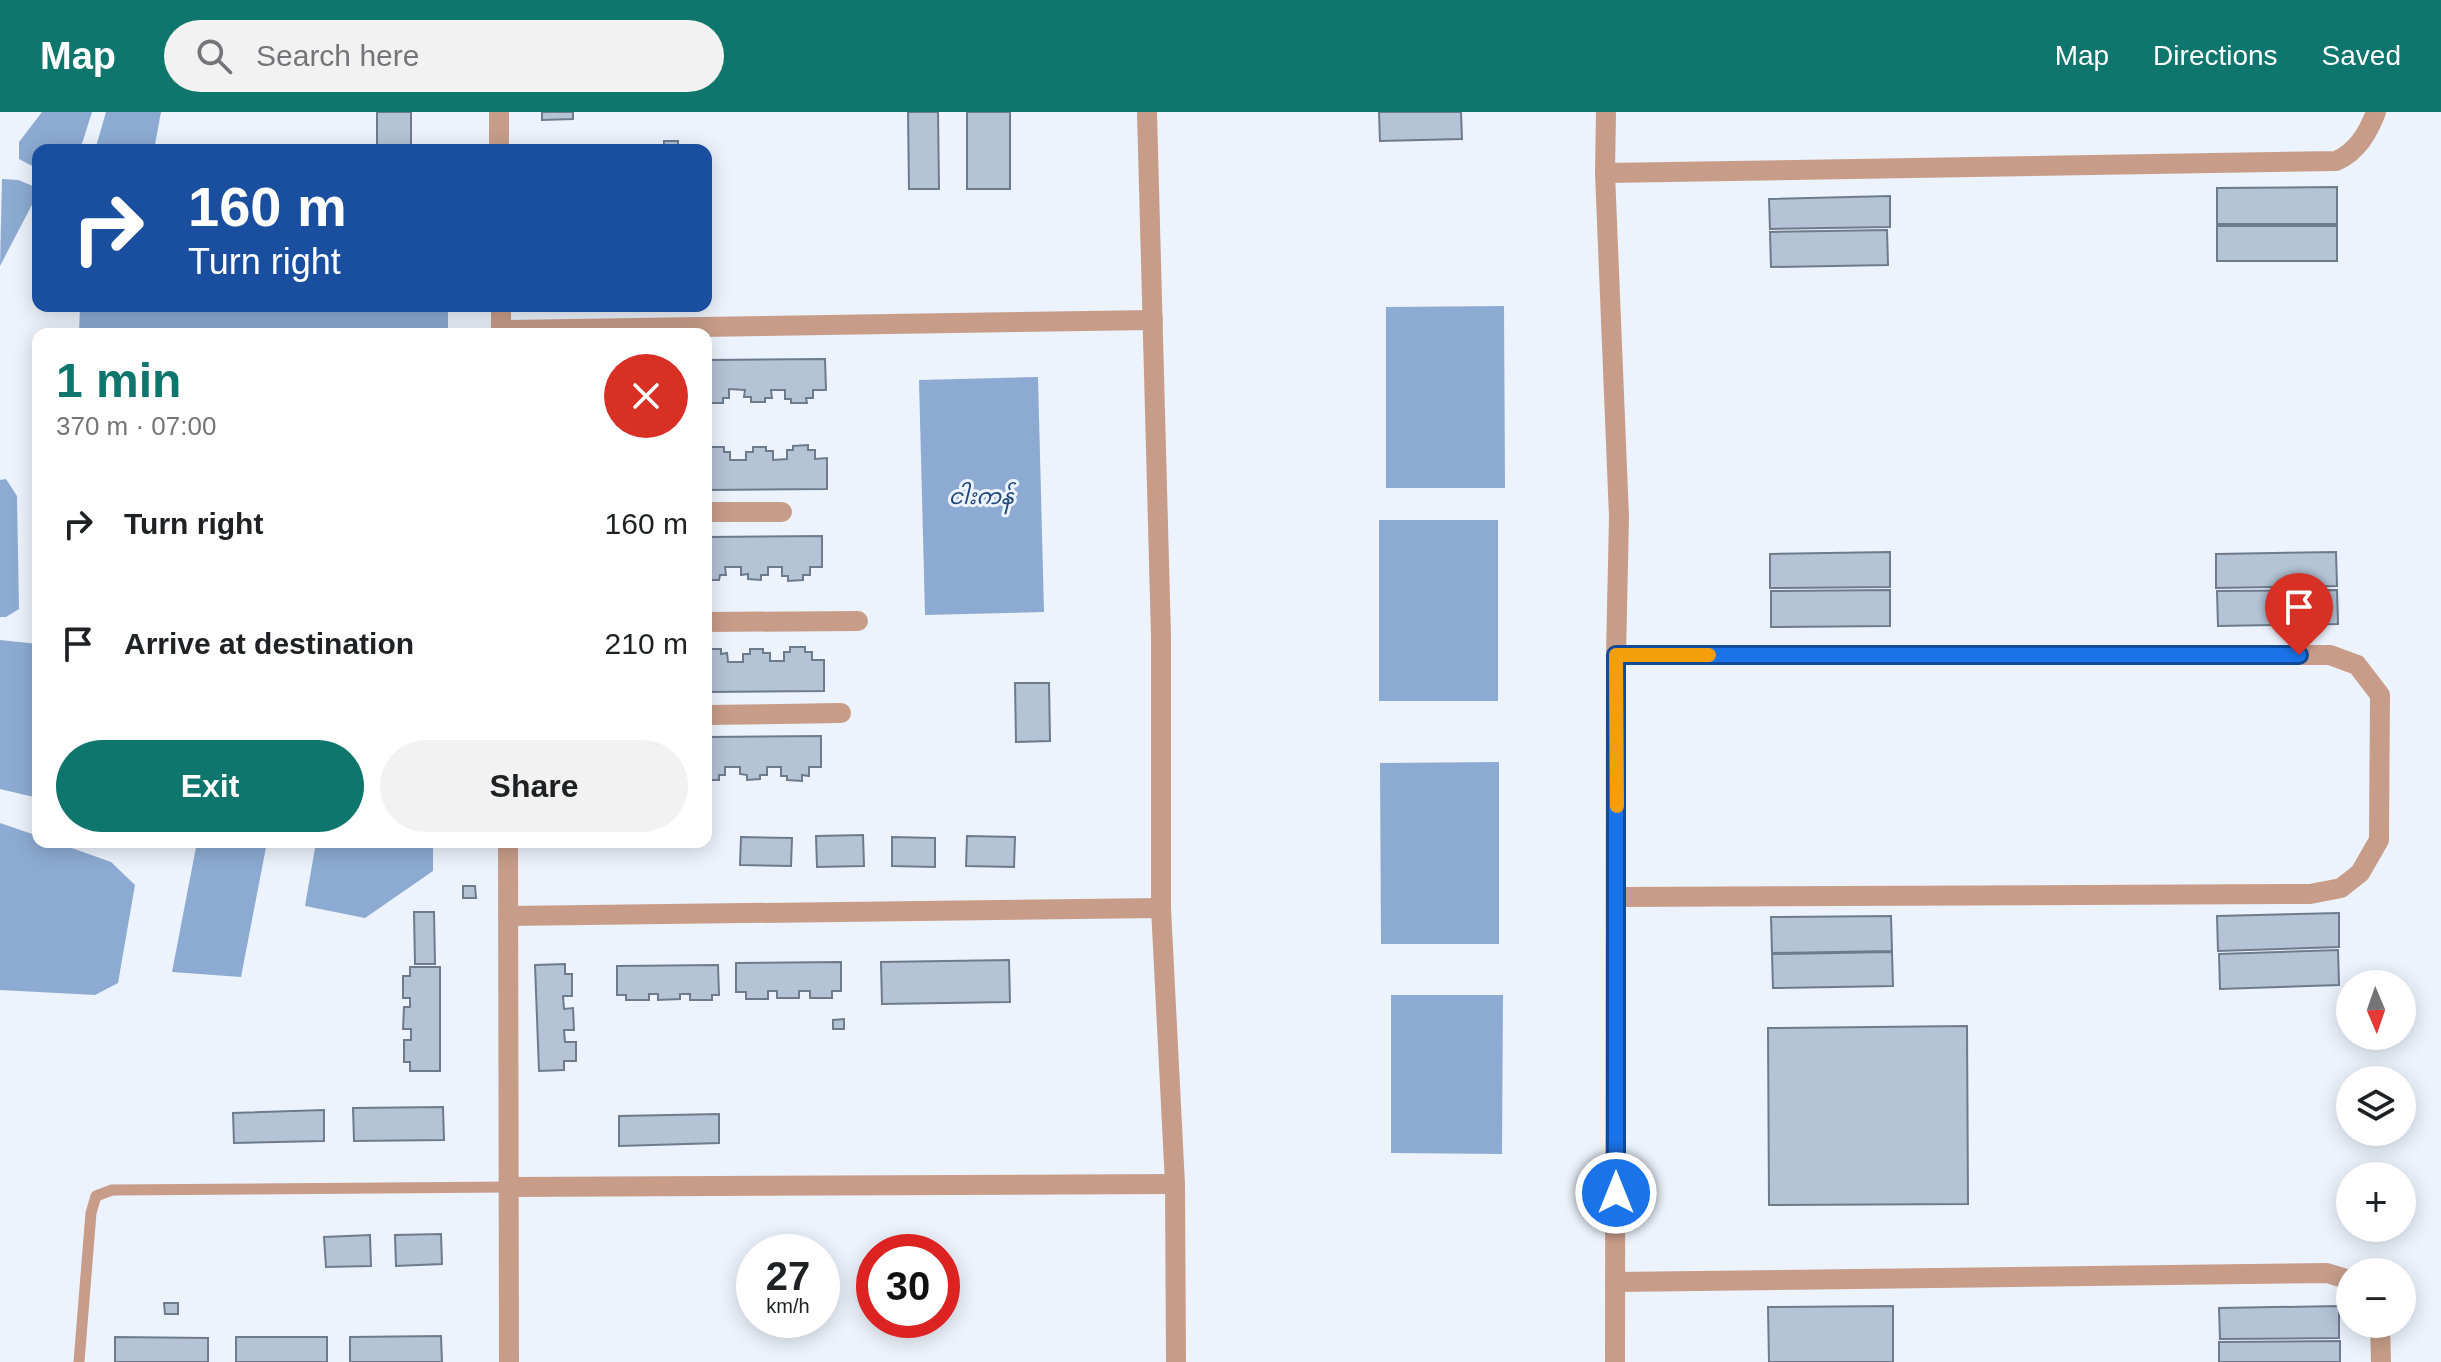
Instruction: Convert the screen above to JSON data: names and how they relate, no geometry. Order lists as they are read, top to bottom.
{
  "water": ["ငါးကန်"],
  "north": "bottom",
  "page": {
    "header": "Map",
    "search": "Search here",
    "nav": ["Map", "Directions", "Saved"],
    "turn": ["160 m", "Turn right"],
    "heading": ["1 min", "370 m · 07:00"],
    "list": [
      {
        "name": "Turn right",
        "value": "160 m"
      },
      {
        "name": "Arrive at destination",
        "value": "210 m"
      }
    ],
    "buttons": ["Exit", "Share"],
    "map_buttons": ["+", "−"],
    "speed": "27 km/h",
    "limit": "30"
  }
}
